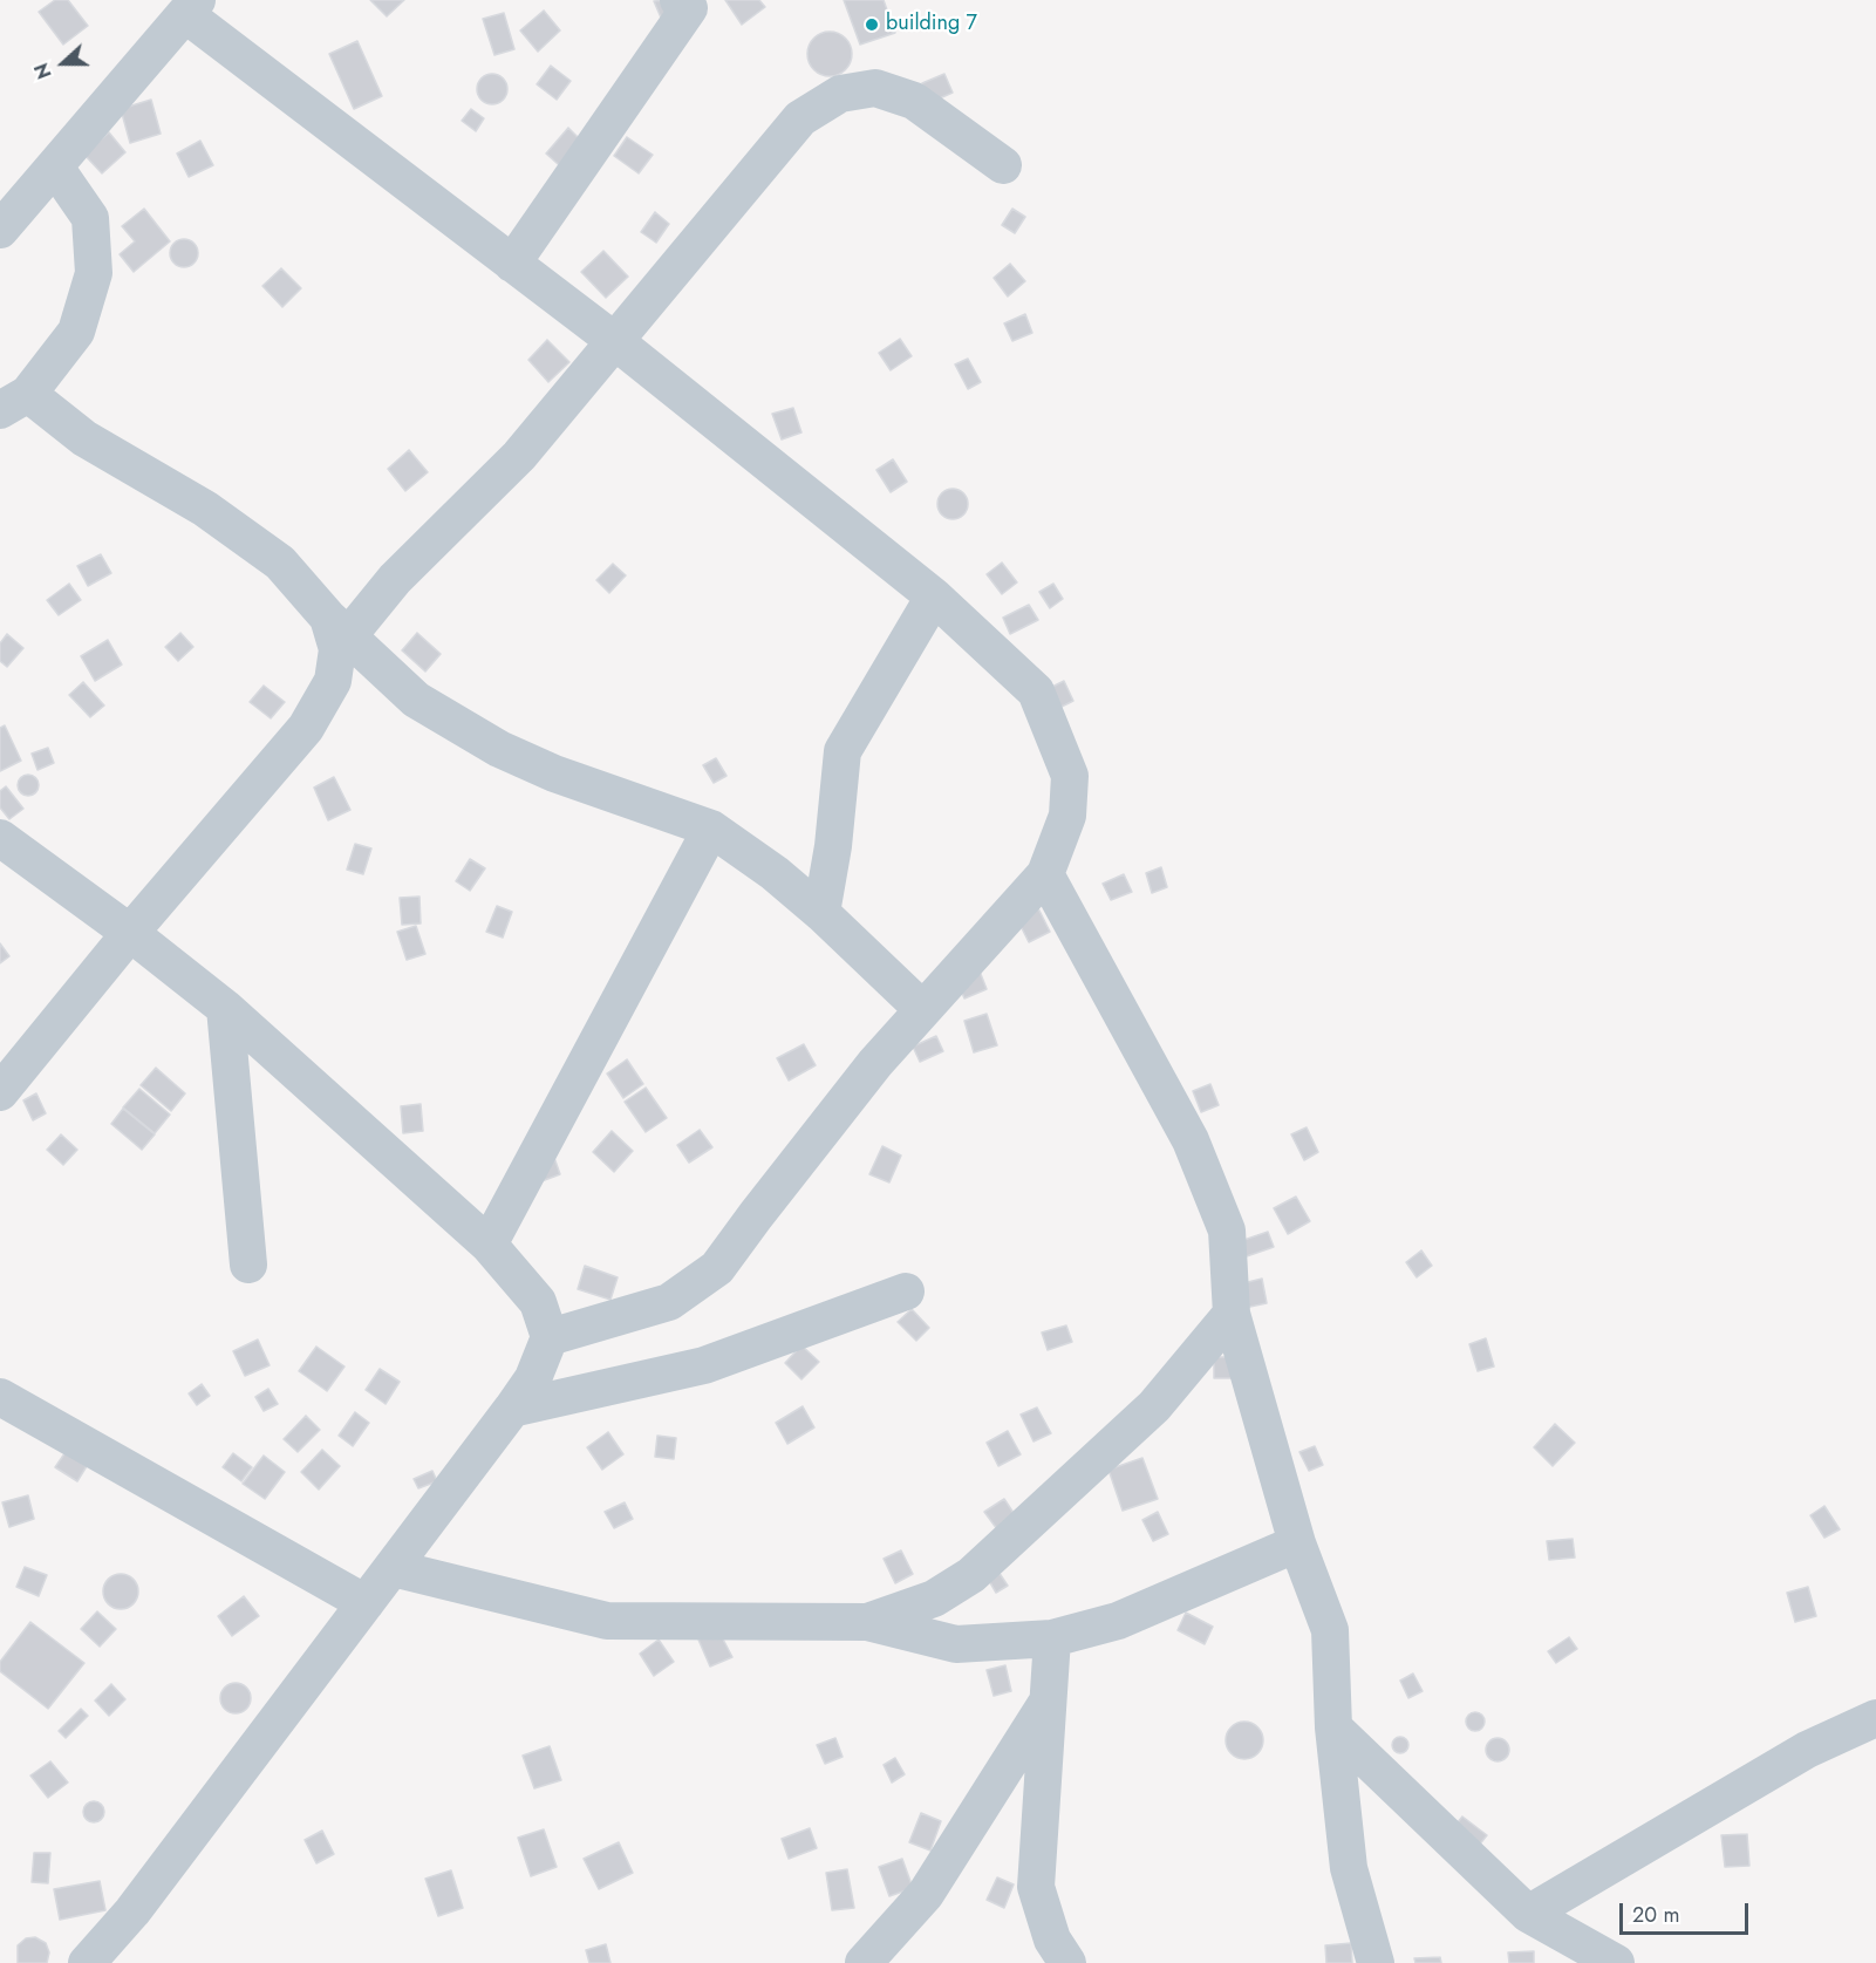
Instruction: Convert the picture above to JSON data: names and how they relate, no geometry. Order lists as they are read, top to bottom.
{
  "places": ["building 7"],
  "scale_bar": "20 m",
  "north": "left"
}
